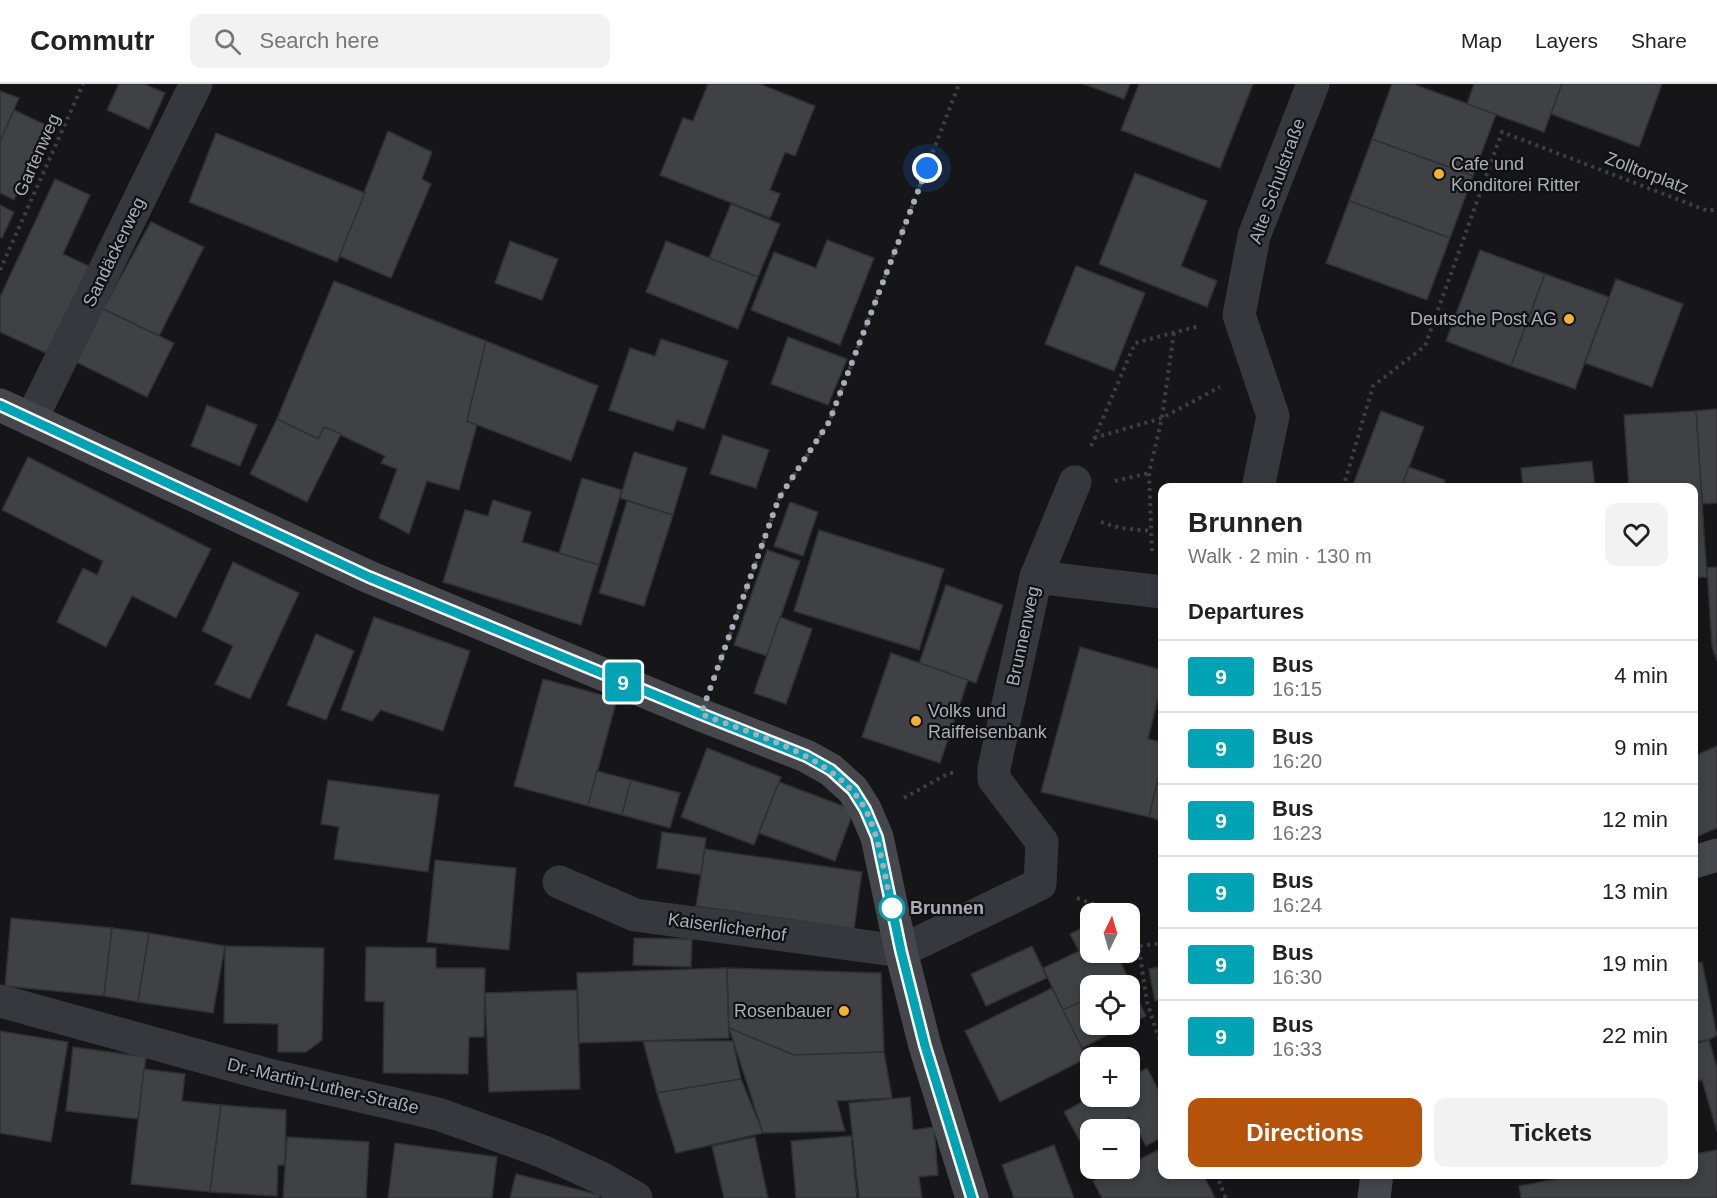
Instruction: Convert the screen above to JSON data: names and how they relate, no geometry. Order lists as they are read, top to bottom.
{
  "streets": {
    "street": [
      "Alte Schulstraße",
      "Sandäckerweg",
      "Brunnenweg",
      "Kaiserlicherhof",
      "Dr.-Martin-Luther-Straße"
    ],
    "path": ["Gartenweg", "Zolltorplatz"]
  },
  "places": [
    "Cafe und Konditorei Ritter",
    "Deutsche Post AG",
    "Volks und Raiffeisenbank",
    "Brunnen",
    "Rosenbauer"
  ],
  "lines": ["bus line 9"],
  "north": "top",
  "page": {
    "header": "Commutr",
    "search": "Search here",
    "nav": ["Map", "Layers", "Share"],
    "on_map": "9",
    "heading": [
      ["Brunnen", "Walk · 2 min · 130 m"],
      "Departures"
    ],
    "list": [
      {
        "mark": "9",
        "name": "Bus",
        "note": "16:15",
        "value": "4 min"
      },
      {
        "mark": "9",
        "name": "Bus",
        "note": "16:20",
        "value": "9 min"
      },
      {
        "mark": "9",
        "name": "Bus",
        "note": "16:23",
        "value": "12 min"
      },
      {
        "mark": "9",
        "name": "Bus",
        "note": "16:24",
        "value": "13 min"
      },
      {
        "mark": "9",
        "name": "Bus",
        "note": "16:30",
        "value": "19 min"
      },
      {
        "mark": "9",
        "name": "Bus",
        "note": "16:33",
        "value": "22 min"
      }
    ],
    "map_buttons": ["+", "−"],
    "buttons": ["Directions", "Tickets"]
  }
}
